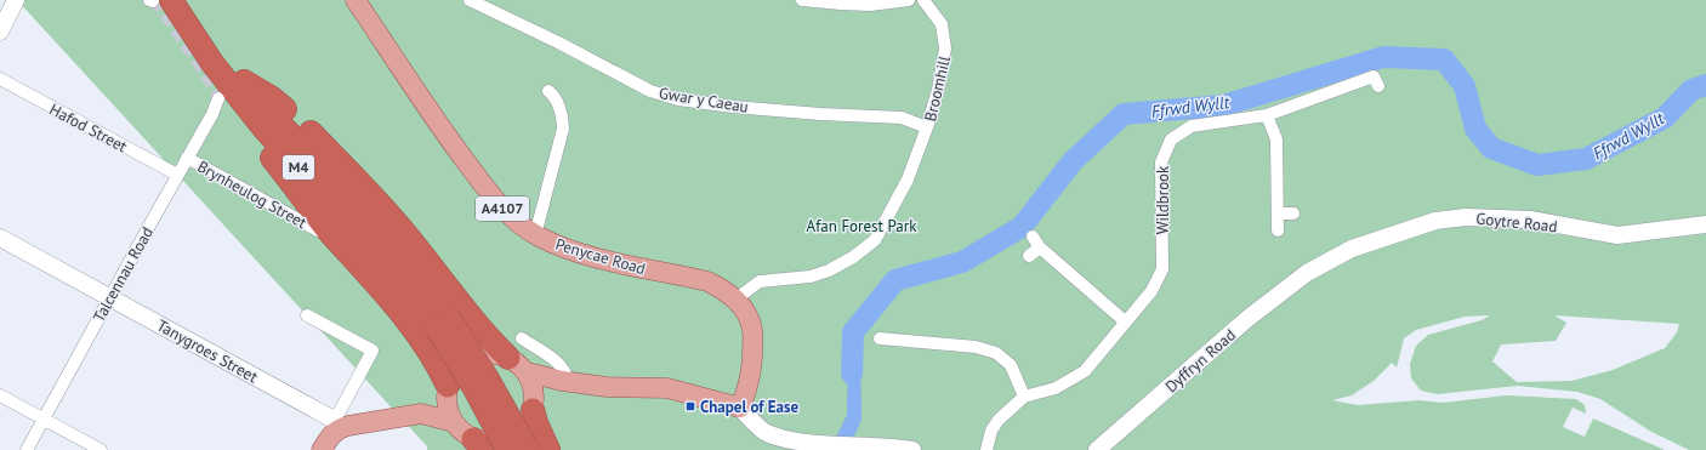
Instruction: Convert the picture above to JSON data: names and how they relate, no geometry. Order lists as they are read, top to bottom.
{
  "streets": {
    "highway": ["M4"],
    "main road": ["A4107", "Penycae Road"],
    "street": [
      "Broomhill",
      "Gwar y Caeau",
      "Hafod Street",
      "Brynheulog Street",
      "Wildbrook",
      "Goytre Road",
      "Talcennau Road",
      "Tanygroes Street",
      "Dyffryn Road"
    ]
  },
  "crossings": [
    ["Broomhill", "Gwar y Caeau"],
    ["Broomhill", "A4107"],
    ["Broomhill", "Penycae Road"],
    ["Hafod Street", "Talcennau Road"],
    ["M4", "Talcennau Road"],
    ["Brynheulog Street", "Talcennau Road"],
    ["A4107", "Penycae Road"],
    ["Goytre Road", "Dyffryn Road"],
    ["Talcennau Road", "Tanygroes Street"]
  ],
  "water": ["Ffrwd Wyllt"],
  "parks": ["Afan Forest Park"],
  "places": {
    "transit": ["Chapel of Ease"]
  }
}
